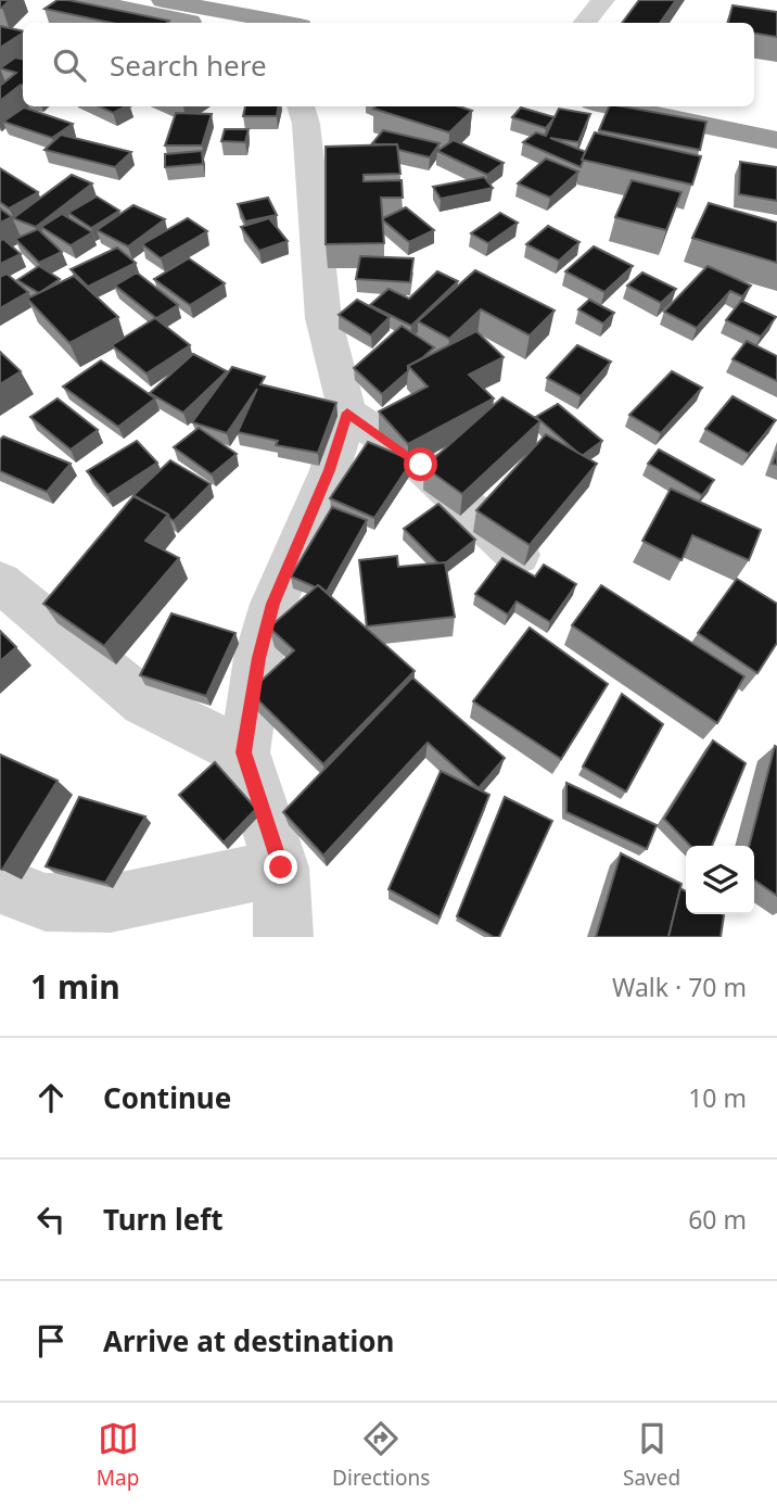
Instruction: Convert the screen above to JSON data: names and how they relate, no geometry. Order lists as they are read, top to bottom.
{
  "page": {
    "search": "Search here",
    "heading": ["1 min", "Walk · 70 m"],
    "list": [
      ["Continue", "10 m"],
      ["Turn left", "60 m"],
      "Arrive at destination"
    ],
    "nav": ["Map", "Directions", "Saved"]
  }
}
